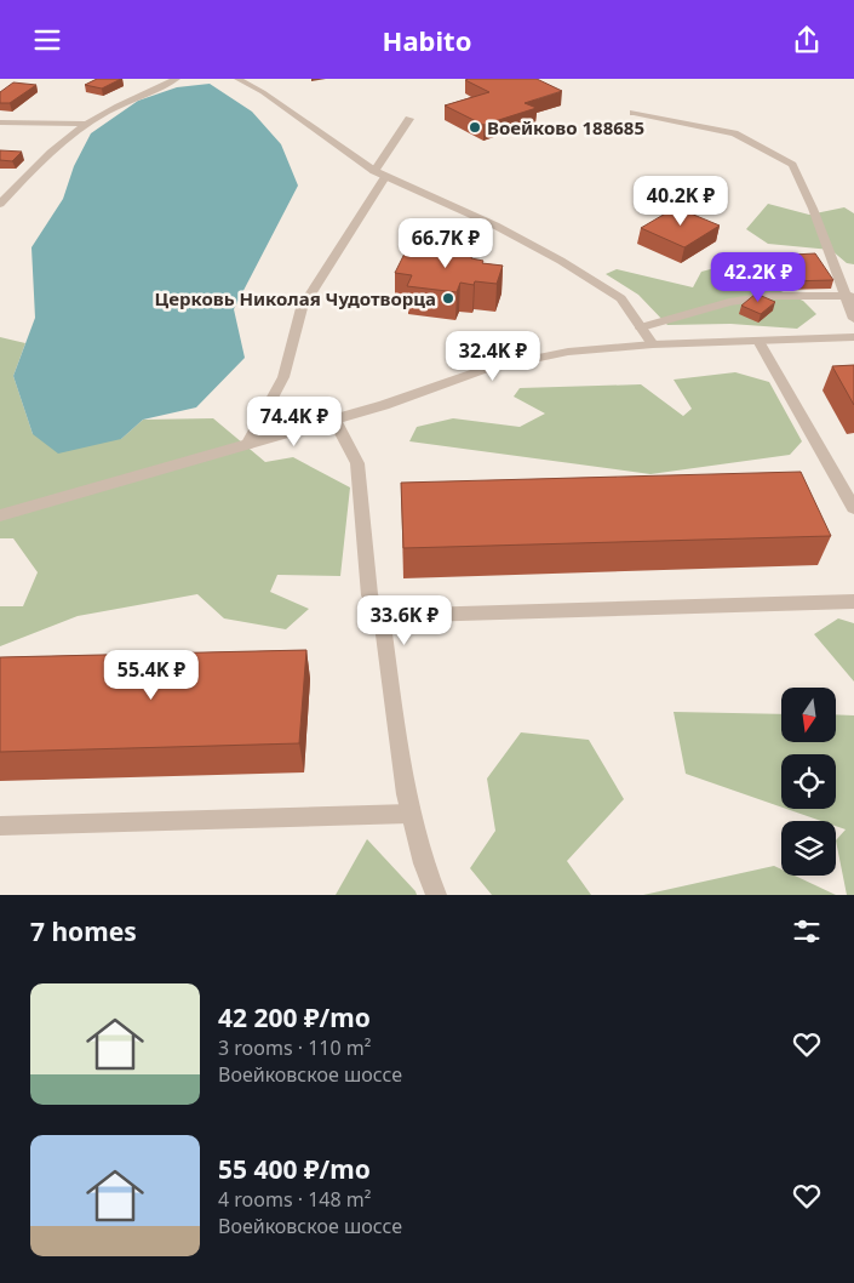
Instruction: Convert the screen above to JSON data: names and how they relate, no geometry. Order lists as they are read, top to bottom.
{
  "places": ["Воейково 188685", "Церковь Николая Чудотворца"],
  "north": "bottom",
  "page": {
    "header": "Habito",
    "price": [
      "40.2K ₽",
      "66.7K ₽",
      "42.2K ₽",
      "32.4K ₽",
      "74.4K ₽",
      "33.6K ₽",
      "55.4K ₽"
    ],
    "heading": "7 homes",
    "list": [
      {
        "name": "42 200 ₽/mo",
        "note": "3 rooms · 110 m² · Воейковское шоссе"
      },
      {
        "name": "55 400 ₽/mo",
        "note": "4 rooms · 148 m² · Воейковское шоссе"
      }
    ]
  }
}
